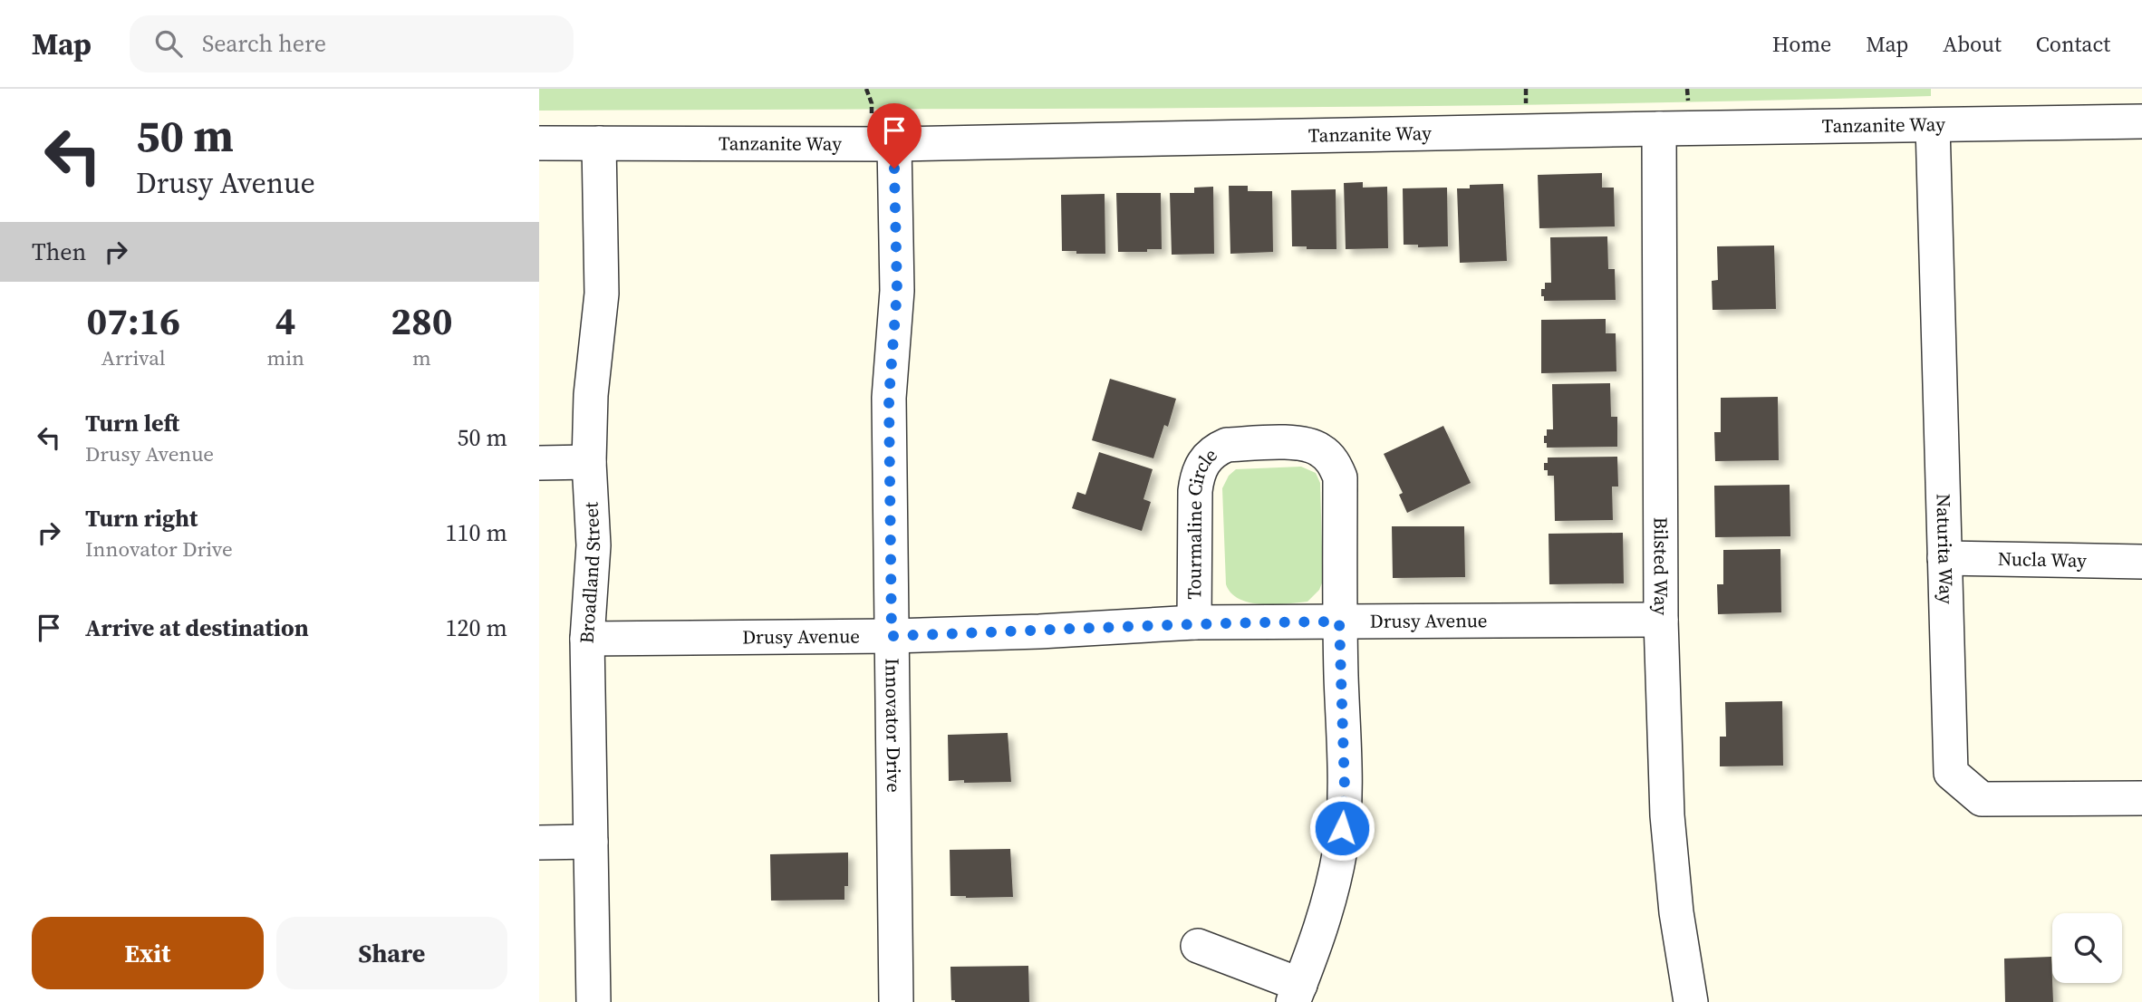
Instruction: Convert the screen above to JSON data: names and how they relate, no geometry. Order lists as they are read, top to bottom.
{
  "streets": {
    "street": [
      "Tanzanite Way",
      "Tourmaline Circle",
      "Naturita Way",
      "Nucla Way",
      "Bilsted Way",
      "Broadland Street",
      "Drusy Avenue",
      "Innovator Drive"
    ]
  },
  "crossings": [
    ["Tanzanite Way", "Naturita Way"],
    ["Tanzanite Way", "Bilsted Way"],
    ["Tanzanite Way", "Broadland Street"],
    ["Tanzanite Way", "Innovator Drive"],
    ["Tourmaline Circle", "Drusy Avenue"],
    ["Naturita Way", "Nucla Way"],
    ["Bilsted Way", "Drusy Avenue"],
    ["Broadland Street", "Drusy Avenue"],
    ["Drusy Avenue", "Innovator Drive"]
  ],
  "page": {
    "header": "Map",
    "search": "Search here",
    "nav": [
      "Home",
      "Map",
      "About",
      "Contact"
    ],
    "turn": ["50 m", "Drusy Avenue"],
    "then": "Then",
    "eta": [
      "07:16",
      "Arrival",
      "4",
      "min",
      "280",
      "m"
    ],
    "list": [
      {
        "name": "Turn left",
        "note": "Drusy Avenue",
        "value": "50 m"
      },
      {
        "name": "Turn right",
        "note": "Innovator Drive",
        "value": "110 m"
      },
      {
        "name": "Arrive at destination",
        "value": "120 m"
      }
    ],
    "buttons": ["Exit", "Share"]
  }
}
